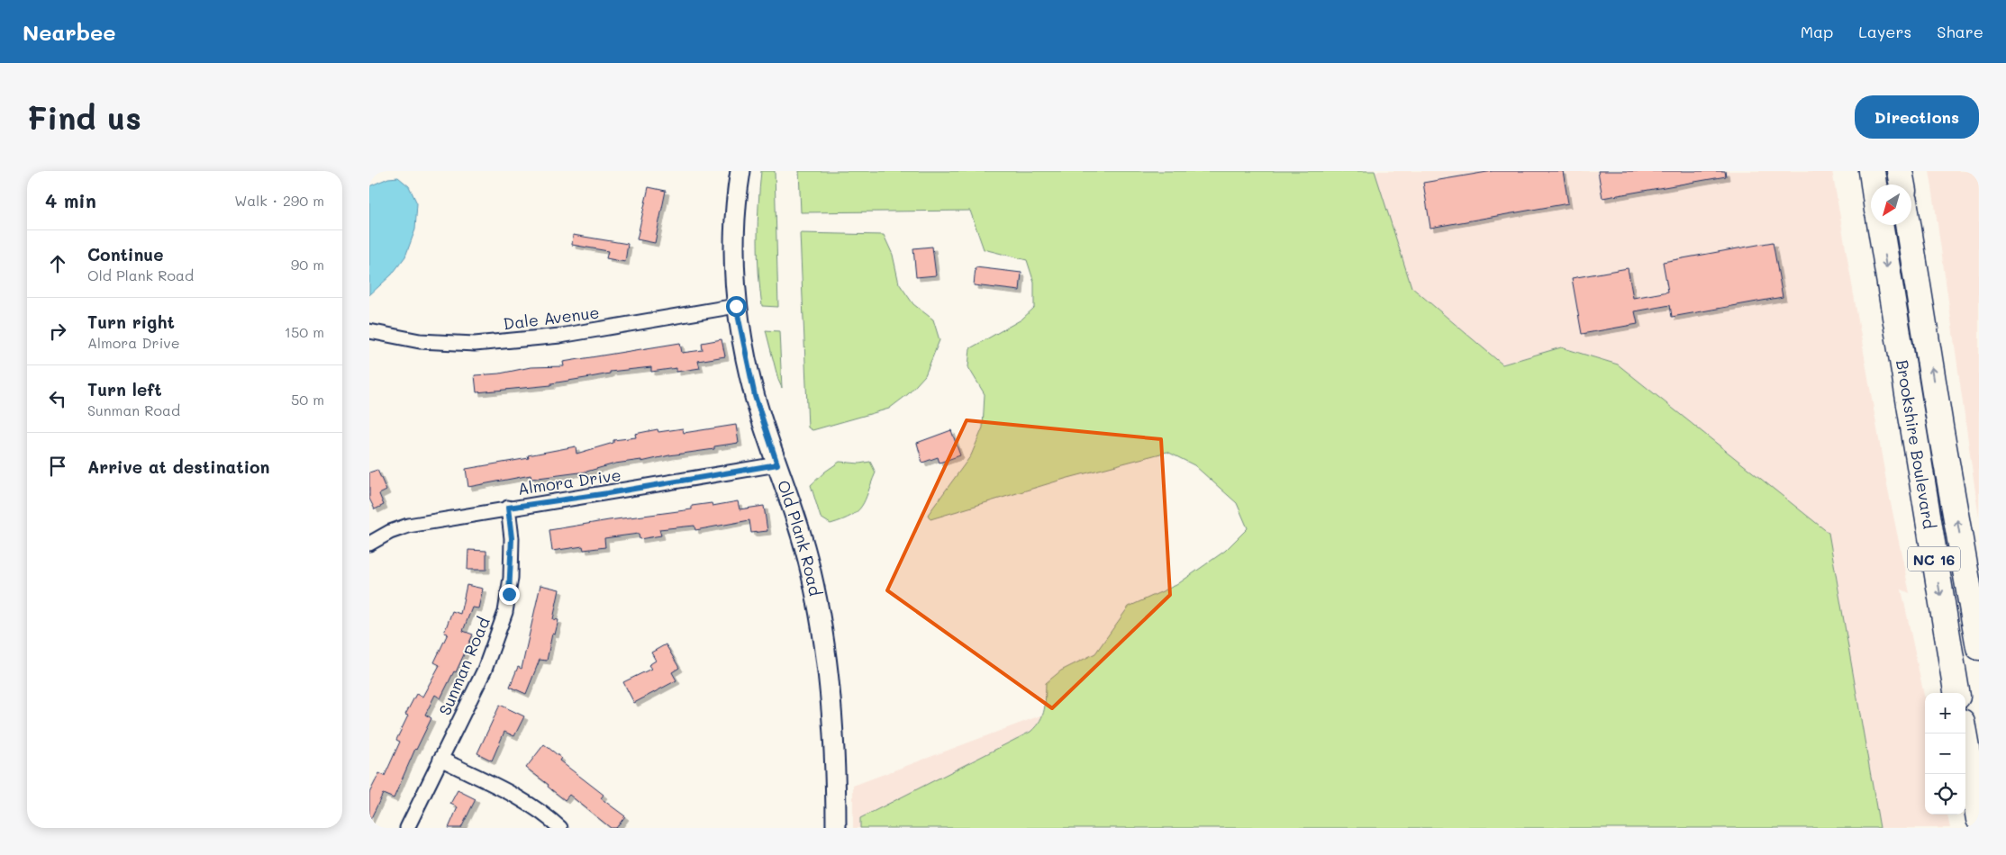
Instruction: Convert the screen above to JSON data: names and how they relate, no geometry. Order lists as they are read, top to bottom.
{
  "streets": {
    "highway": ["Brookshire Boulevard", "NC 16"],
    "street": [
      "Dale Avenue",
      "Almora Drive",
      "Old Plank Road",
      "Sunman Road"
    ]
  },
  "crossings": [
    ["Dale Avenue", "Old Plank Road"],
    ["Almora Drive", "Old Plank Road"],
    ["Almora Drive", "Sunman Road"]
  ],
  "north": "bottom left",
  "page": {
    "header": "Nearbee",
    "nav": ["Map", "Layers", "Share"],
    "buttons": "Directions",
    "title": "Find us",
    "heading": ["4 min", "Walk · 290 m"],
    "list": [
      ["Continue", "Old Plank Road", "90 m"],
      ["Turn right", "Almora Drive", "150 m"],
      ["Turn left", "Sunman Road", "50 m"],
      "Arrive at destination"
    ],
    "map_buttons": ["+", "−"]
  }
}
